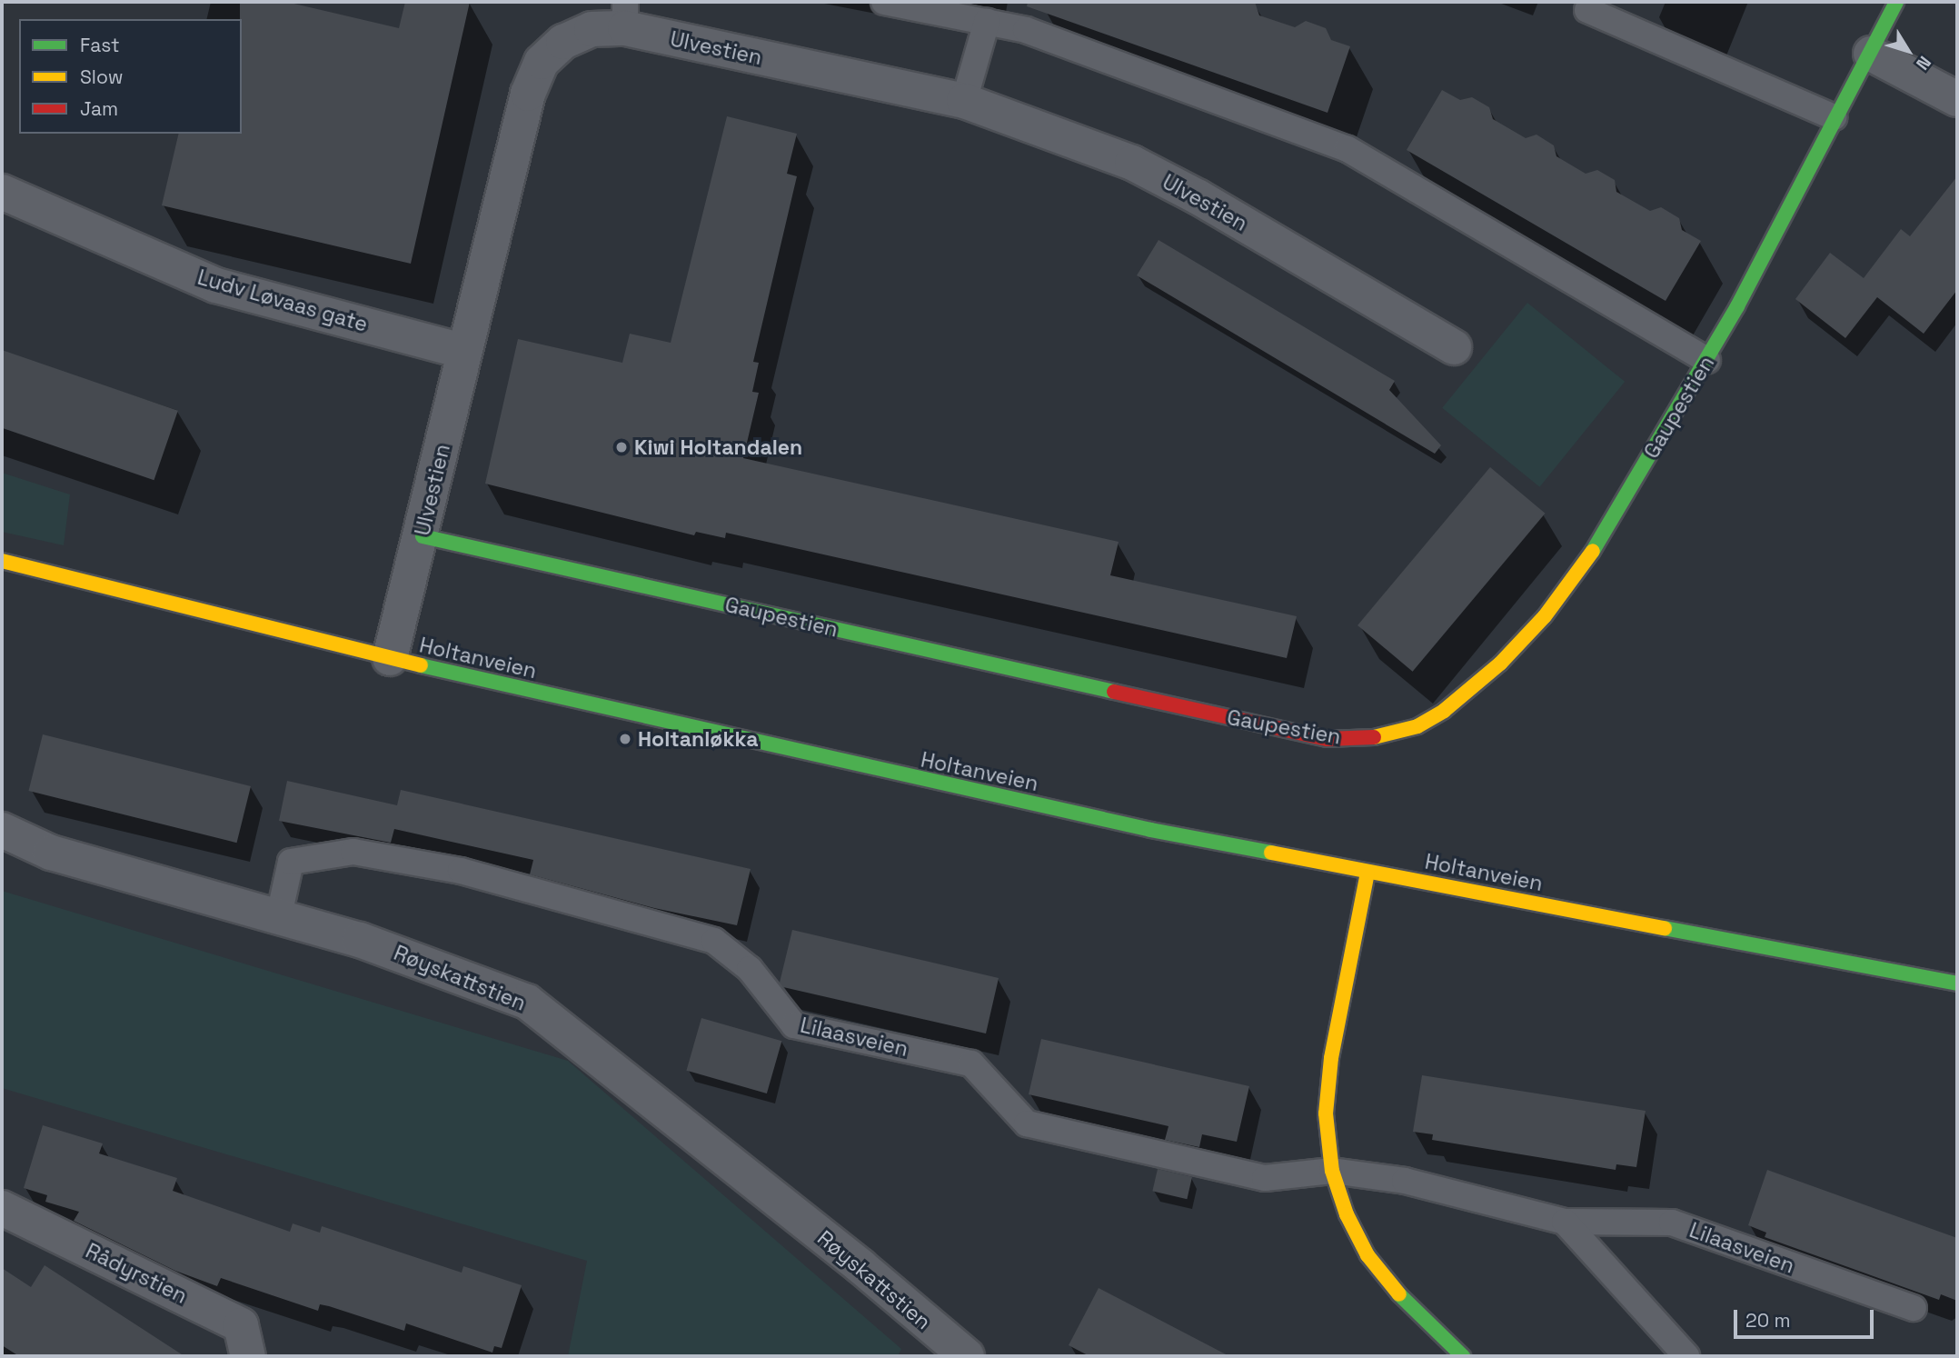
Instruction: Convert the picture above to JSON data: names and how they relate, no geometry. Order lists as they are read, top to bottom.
{
  "streets": {
    "street": [
      "Ulvestien",
      "Ludv Løvaas gate",
      "Gaupestien",
      "Holtanveien",
      "Røyskattstien",
      "Rådyrstien"
    ],
    "lane": ["Lilaasveien"]
  },
  "crossings": [
    ["Ulvestien", "Ludv Løvaas gate"],
    ["Ulvestien", "Gaupestien"],
    ["Ulvestien", "Holtanveien"],
    ["Røyskattstien", "Lilaasveien"]
  ],
  "places": ["Kiwi Holtandalen", "Holtanløkka"],
  "legend": ["Fast", "Slow", "Jam"],
  "scale_bar": "20 m",
  "north": "bottom right"
}
